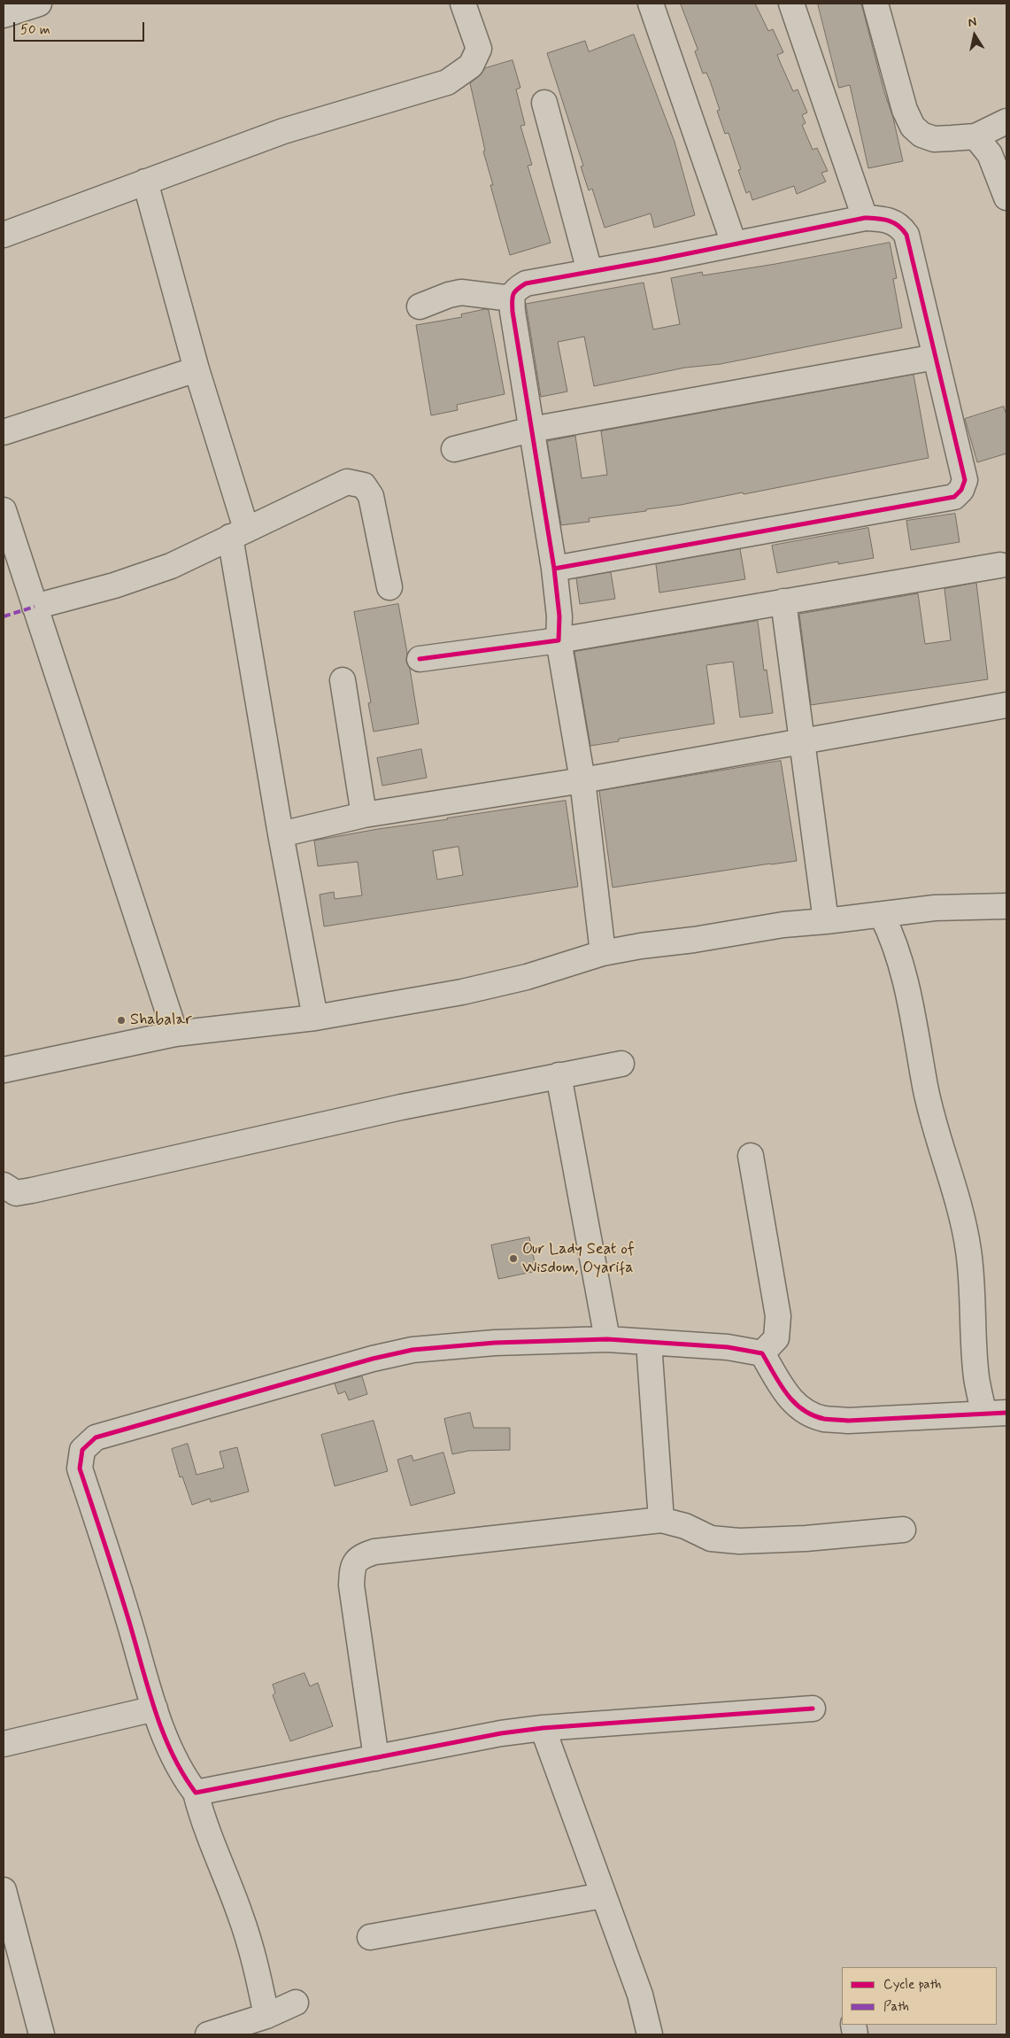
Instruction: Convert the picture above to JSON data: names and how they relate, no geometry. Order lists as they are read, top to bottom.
{
  "places": ["Shabalar", "Our Lady Seat of Wisdom, Oyarifa"],
  "legend": ["Cycle path", "Path"],
  "scale_bar": "50 m",
  "north": "top"
}
